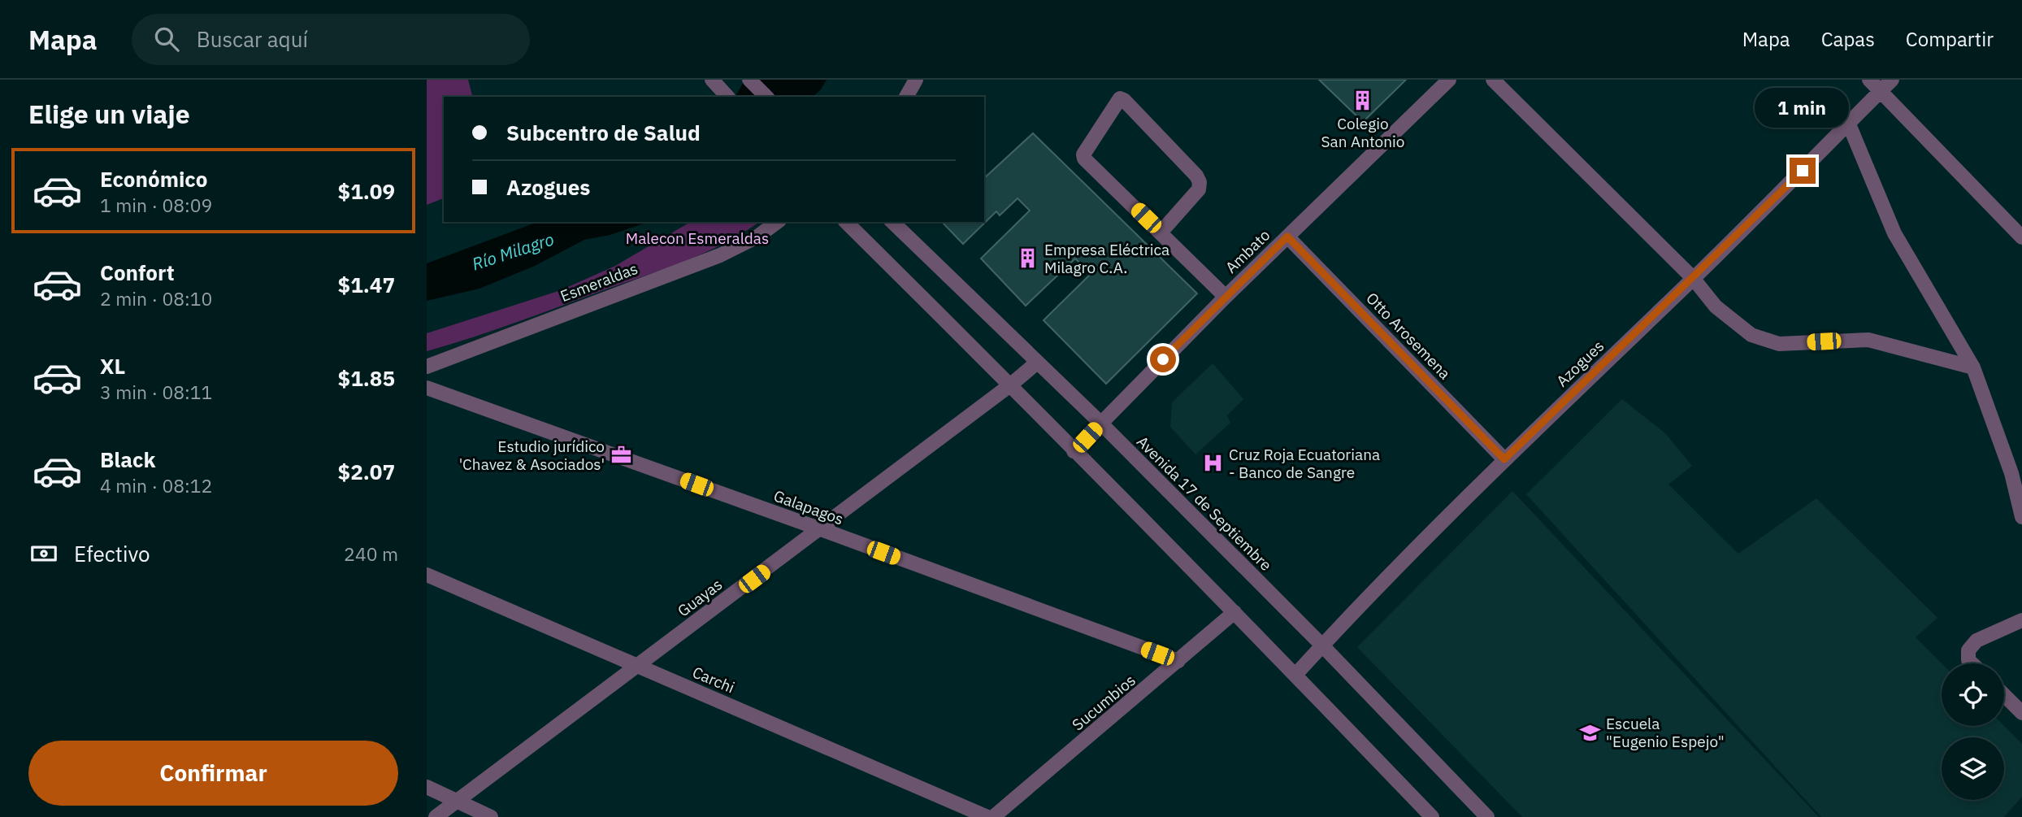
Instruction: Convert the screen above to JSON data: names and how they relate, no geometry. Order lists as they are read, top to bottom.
{
  "streets": {
    "street": [
      "Ambato",
      "Esmeraldas",
      "Otto Arosemena",
      "Azogues",
      "Avenida 17 de Septiembre",
      "Galapagos",
      "Guayas",
      "Carchi",
      "Sucumbios"
    ]
  },
  "crossings": [
    ["Ambato", "Otto Arosemena"],
    ["Ambato", "Avenida 17 de Septiembre"],
    ["Otto Arosemena", "Azogues"],
    ["Azogues", "Avenida 17 de Septiembre"],
    ["Avenida 17 de Septiembre", "Guayas"],
    ["Galapagos", "Guayas"],
    ["Galapagos", "Sucumbios"],
    ["Guayas", "Carchi"]
  ],
  "water": ["Río Milagro"],
  "parks": ["Malecon Esmeraldas"],
  "places": {
    "building": ["Colegio San Antonio", "Empresa Eléctrica Milagro C.A."],
    "office": ["Estudio jurídico 'Chavez & Asociados'"],
    "hospital": ["Cruz Roja Ecuatoriana - Banco de Sangre"],
    "school or university": ["Escuela \"Eugenio Espejo\""]
  },
  "page": {
    "header": "Mapa",
    "search": "Buscar aquí",
    "nav": ["Mapa", "Capas", "Compartir"],
    "heading": "Elige un viaje",
    "bubble": "1 min",
    "banner": ["Subcentro de Salud", "Azogues"],
    "list": [
      {
        "name": "Económico",
        "note": "1 min · 08:09",
        "value": "$1.09"
      },
      {
        "name": "Confort",
        "note": "2 min · 08:10",
        "value": "$1.47"
      },
      {
        "name": "XL",
        "note": "3 min · 08:11",
        "value": "$1.85"
      },
      {
        "name": "Black",
        "note": "4 min · 08:12",
        "value": "$2.07"
      }
    ],
    "pay": ["Efectivo", "240 m"],
    "buttons": "Confirmar"
  }
}
